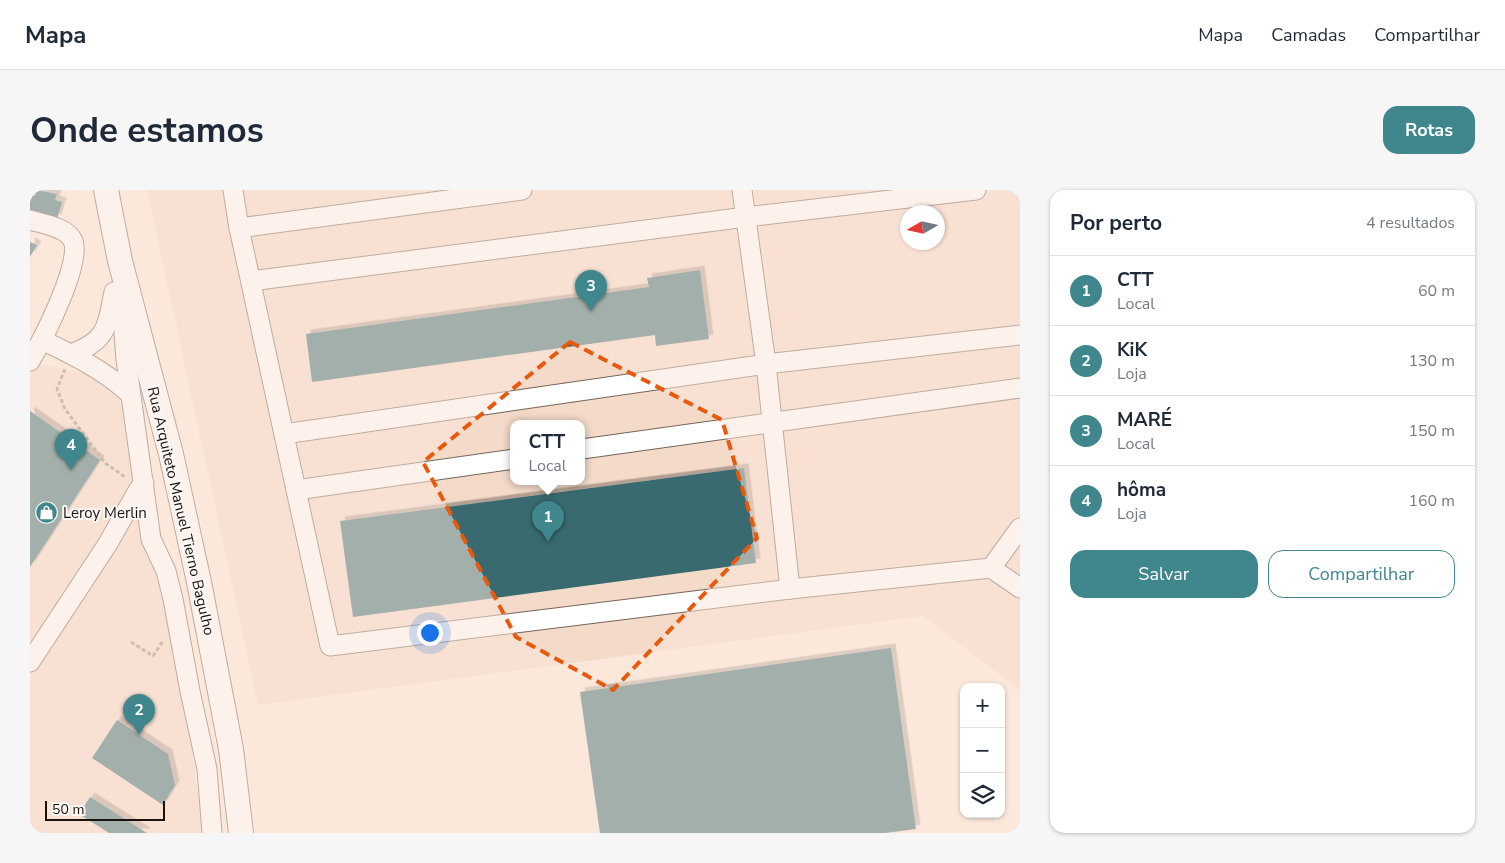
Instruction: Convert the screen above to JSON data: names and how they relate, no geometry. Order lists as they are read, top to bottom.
{
  "streets": {
    "main road": ["Rua Arquiteto Manuel Tierno Bagulho"]
  },
  "places": {
    "shop": ["Leroy Merlin"]
  },
  "scale_bar": "50 m",
  "north": "left",
  "page": {
    "header": "Mapa",
    "nav": ["Mapa", "Camadas", "Compartilhar"],
    "buttons": [
      "Rotas",
      ["Salvar", "Compartilhar"]
    ],
    "title": "Onde estamos",
    "heading": ["Por perto", "4 resultados"],
    "list": [
      {
        "mark": "1",
        "name": "CTT",
        "note": "Local",
        "value": "60 m"
      },
      {
        "mark": "2",
        "name": "KiK",
        "note": "Loja",
        "value": "130 m"
      },
      {
        "mark": "3",
        "name": "MARÉ",
        "note": "Local",
        "value": "150 m"
      },
      {
        "mark": "4",
        "name": "hôma",
        "note": "Loja",
        "value": "160 m"
      }
    ],
    "pins": [
      "3",
      "4",
      "1",
      "2"
    ],
    "popup": ["CTT", "Local"],
    "map_buttons": ["+", "−"],
    "scale": "50 m"
  }
}
